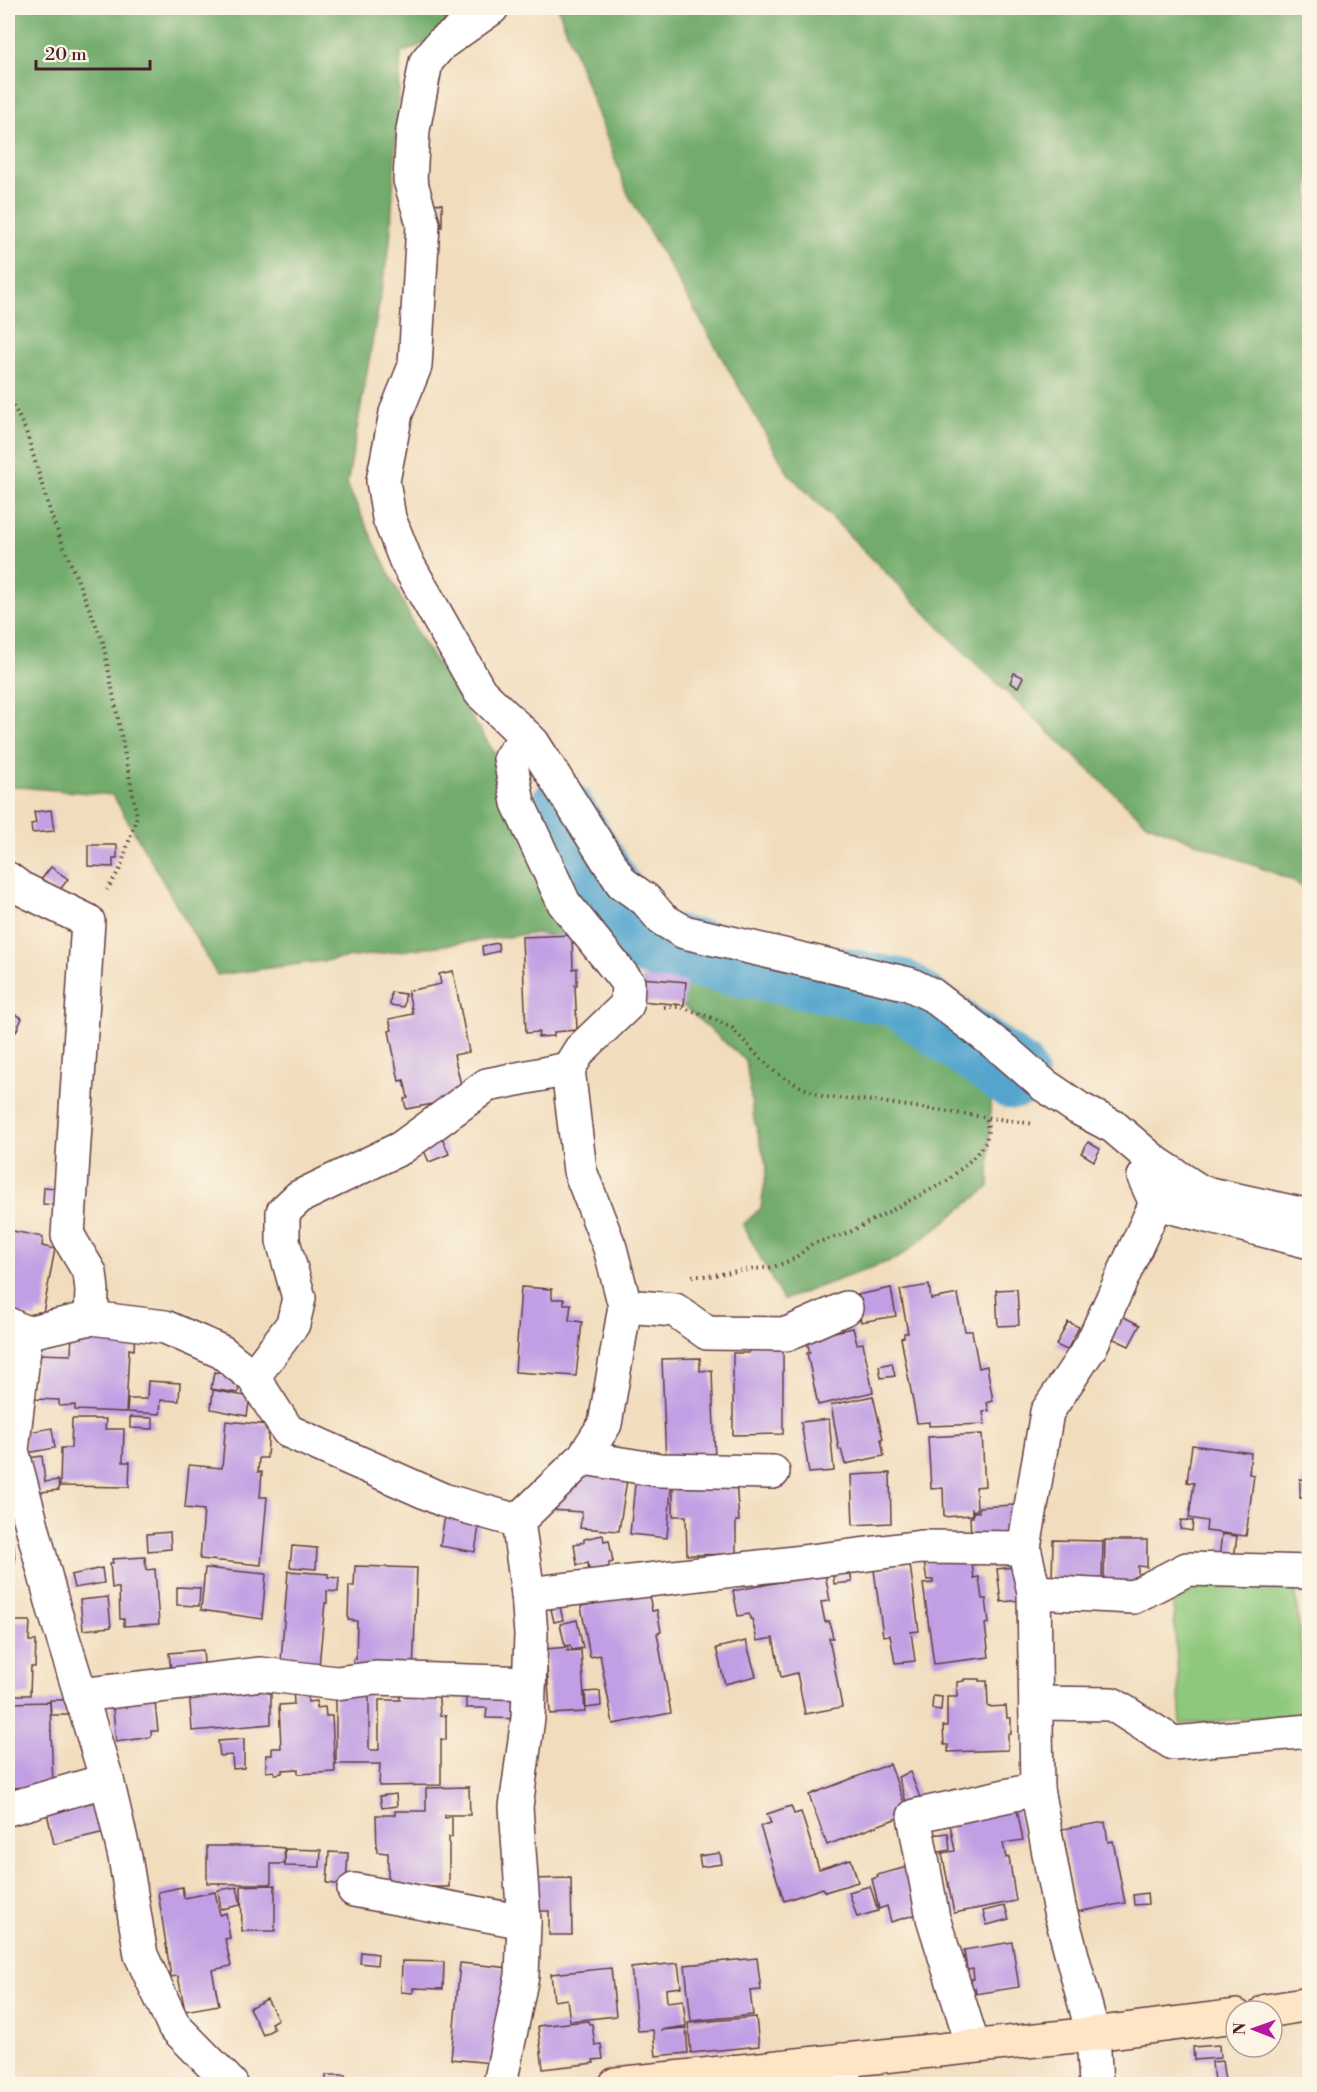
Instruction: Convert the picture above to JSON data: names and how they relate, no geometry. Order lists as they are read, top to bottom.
{
  "scale_bar": "20 m",
  "north": "left"
}
